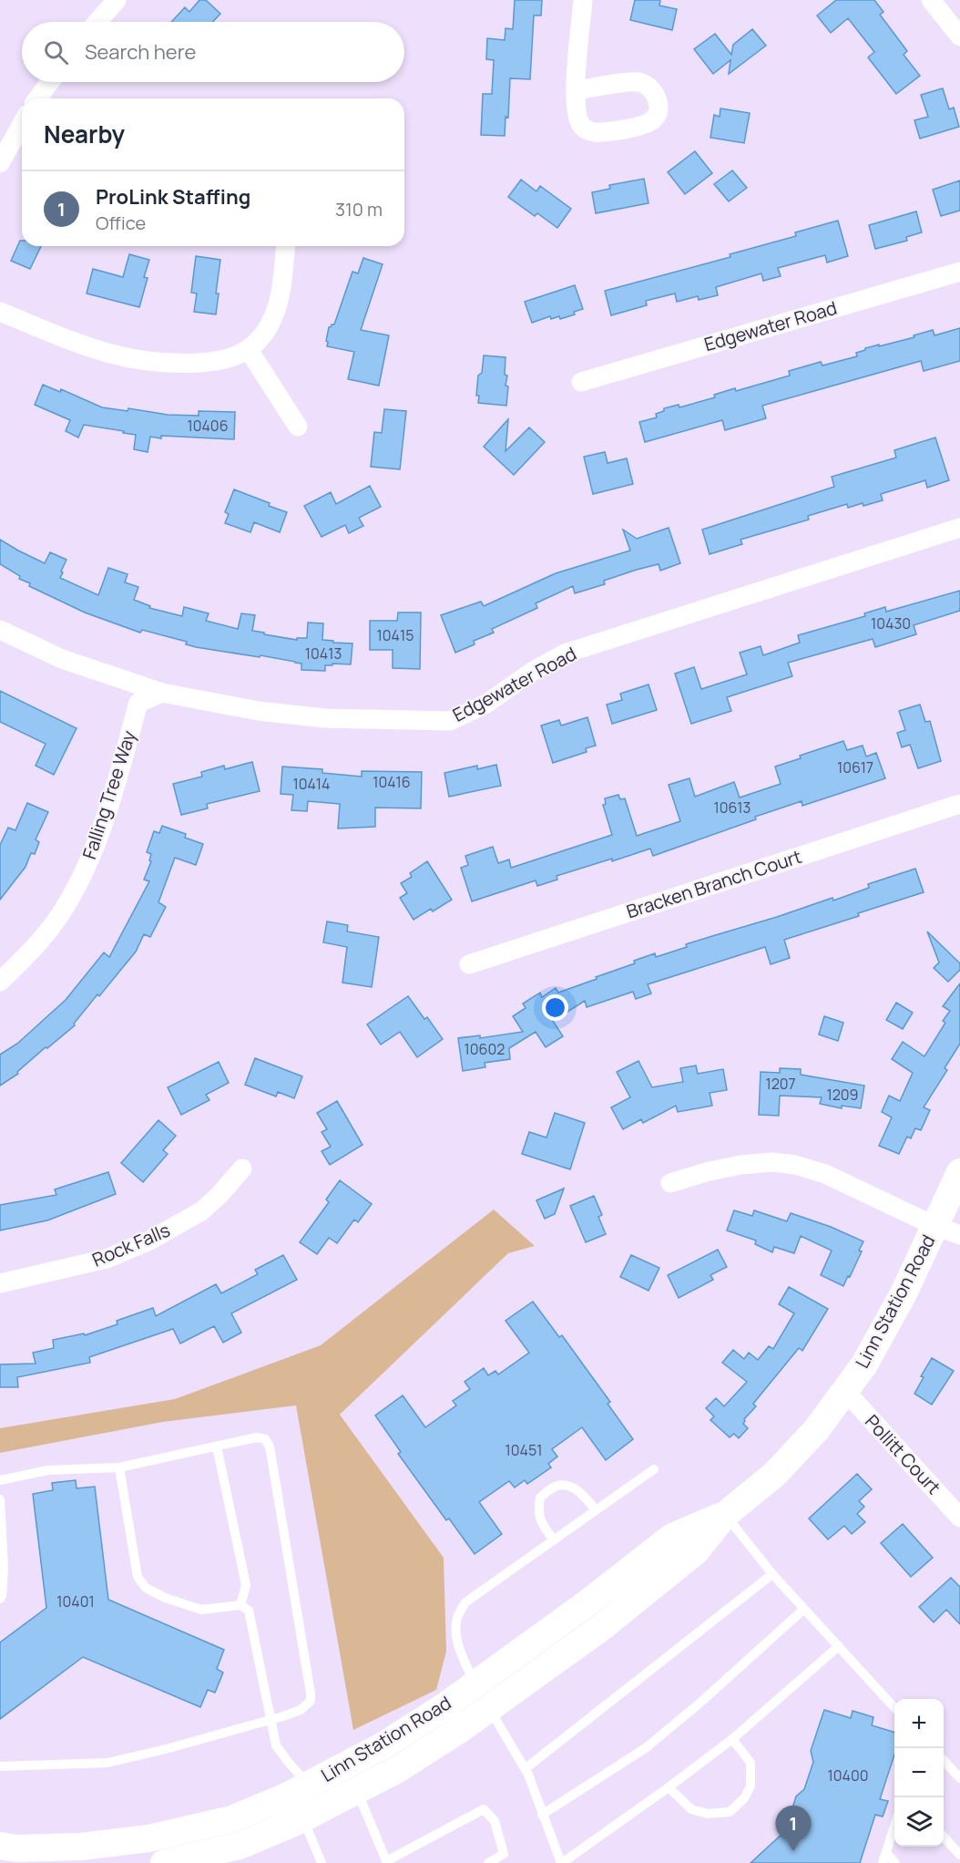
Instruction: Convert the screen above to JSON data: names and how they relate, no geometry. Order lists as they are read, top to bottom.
{
  "streets": {
    "street": [
      "Edgewater Road",
      "Falling Tree Way",
      "Bracken Branch Court",
      "Rock Falls",
      "Linn Station Road",
      "Pollitt Court"
    ]
  },
  "crossings": [
    ["Edgewater Road", "Falling Tree Way"],
    ["Linn Station Road", "Pollitt Court"]
  ],
  "house_numbers": [
    "10406",
    "10430",
    "10415",
    "10413",
    "10617",
    "10416",
    "10414",
    "10613",
    "10602",
    "1207",
    "1209",
    "10451",
    "10401",
    "10400"
  ],
  "page": {
    "search": "Search here",
    "heading": "Nearby",
    "list": [
      {
        "mark": "1",
        "name": "ProLink Staffing",
        "note": "Office",
        "value": "310 m"
      }
    ],
    "map_buttons": ["+", "−"],
    "pins": "1"
  }
}
